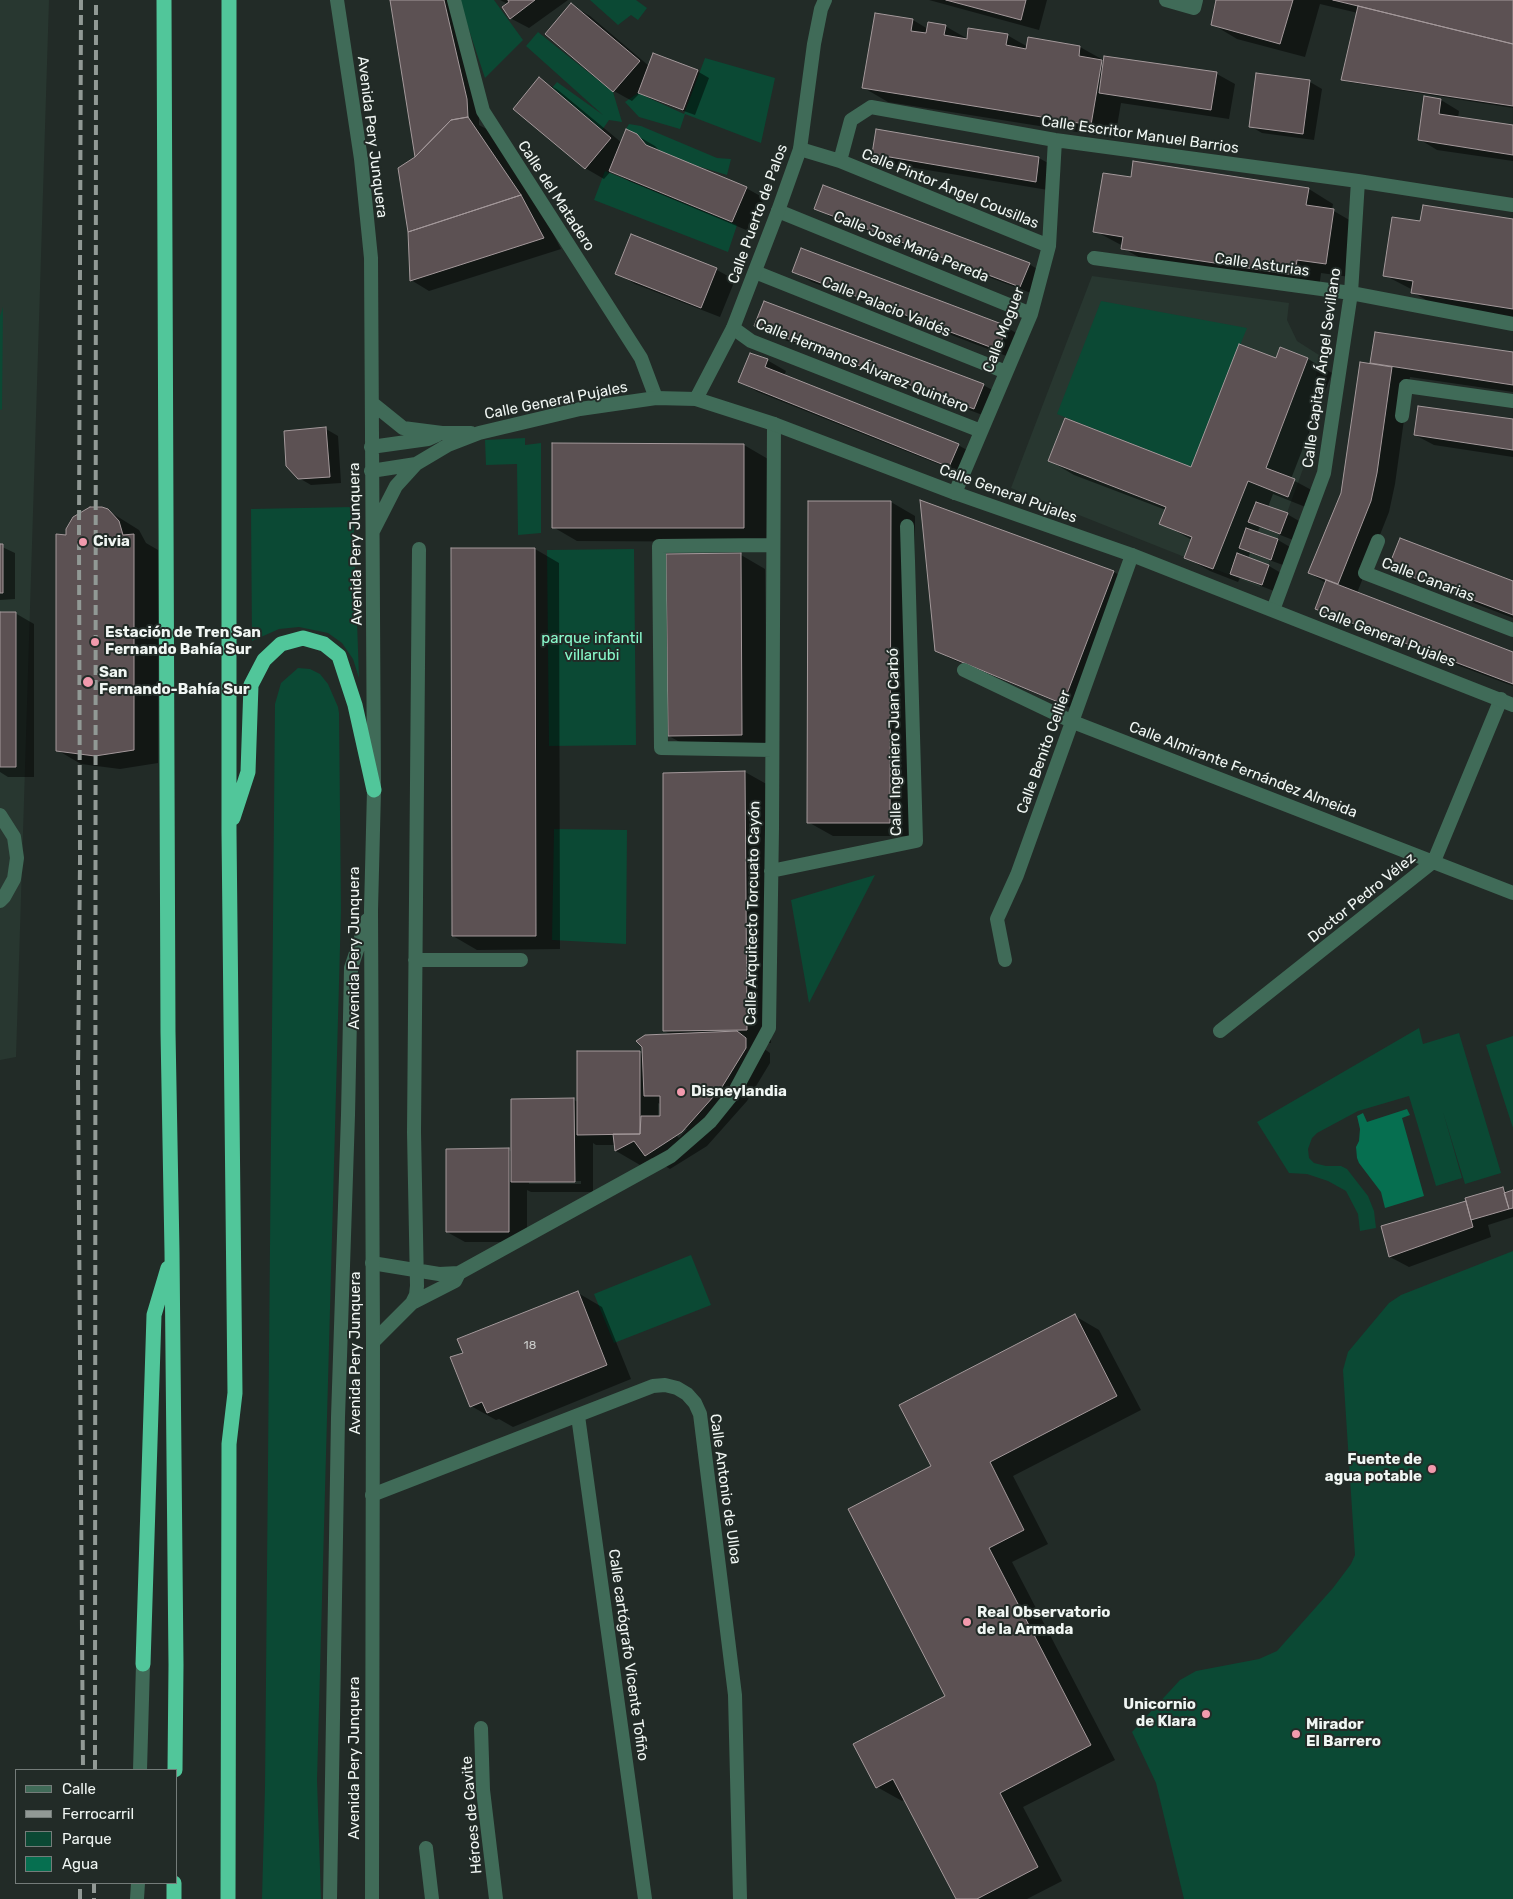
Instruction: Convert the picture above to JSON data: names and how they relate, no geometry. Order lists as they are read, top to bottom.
{
  "streets": {
    "street": [
      "Calle Escritor Manuel Barrios",
      "Avenida Pery Junquera",
      "Calle Pintor Ángel Cousillas",
      "Calle del Matadero",
      "Calle Puerto de Palos",
      "Calle José María Pereda",
      "Calle Asturias",
      "Calle Palacio Valdés",
      "Calle Moguer",
      "Calle Hermanos Álvarez Quintero",
      "Calle Capitan Ángel Sevillano",
      "Calle General Pujales",
      "Calle Canarias",
      "Calle Ingeniero Juan Carbó",
      "Calle Benito Cellier",
      "Calle Almirante Fernández Almeida",
      "Doctor Pedro Vélez",
      "Calle Arquitecto Torcuato Cayón",
      "Calle Antonio de Ulloa",
      "Calle cartógrafo Vicente Tofiño",
      "Héroes de Cavite"
    ]
  },
  "crossings": [
    ["Calle Escritor Manuel Barrios", "Calle Pintor Ángel Cousillas"],
    ["Calle Escritor Manuel Barrios", "Calle Moguer"],
    ["Calle Escritor Manuel Barrios", "Calle Capitan Ángel Sevillano"],
    ["Avenida Pery Junquera", "Calle Arquitecto Torcuato Cayón"],
    ["Avenida Pery Junquera", "Calle Antonio de Ulloa"],
    ["Calle Pintor Ángel Cousillas", "Calle Moguer"],
    ["Calle del Matadero", "Calle General Pujales"],
    ["Calle Puerto de Palos", "Calle José María Pereda"],
    ["Calle Puerto de Palos", "Calle Palacio Valdés"],
    ["Calle Puerto de Palos", "Calle Hermanos Álvarez Quintero"],
    ["Calle Puerto de Palos", "Calle General Pujales"],
    ["Calle José María Pereda", "Calle Moguer"],
    ["Calle Asturias", "Calle Capitan Ángel Sevillano"],
    ["Calle Palacio Valdés", "Calle Moguer"],
    ["Calle Moguer", "Calle Hermanos Álvarez Quintero"],
    ["Calle Moguer", "Calle General Pujales"],
    ["Calle Capitan Ángel Sevillano", "Calle General Pujales"],
    ["Calle General Pujales", "Calle Benito Cellier"],
    ["Calle General Pujales", "Doctor Pedro Vélez"],
    ["Calle General Pujales", "Calle Arquitecto Torcuato Cayón"],
    ["Calle Ingeniero Juan Carbó", "Calle Arquitecto Torcuato Cayón"],
    ["Calle Benito Cellier", "Calle Almirante Fernández Almeida"],
    ["Calle Almirante Fernández Almeida", "Doctor Pedro Vélez"],
    ["Calle Antonio de Ulloa", "Calle cartógrafo Vicente Tofiño"]
  ],
  "parks": ["parque infantil villarubi"],
  "places": [
    "Civia",
    "Estación de Tren San Fernando Bahía Sur",
    "San Fernando-Bahía Sur",
    "Disneylandia",
    "Fuente de agua potable",
    "Real Observatorio de la Armada",
    "Unicornio de Klara",
    "Mirador El Barrero"
  ],
  "house_numbers": ["18"],
  "legend": [
    "Calle",
    "Ferrocarril",
    "Parque",
    "Agua"
  ]
}
